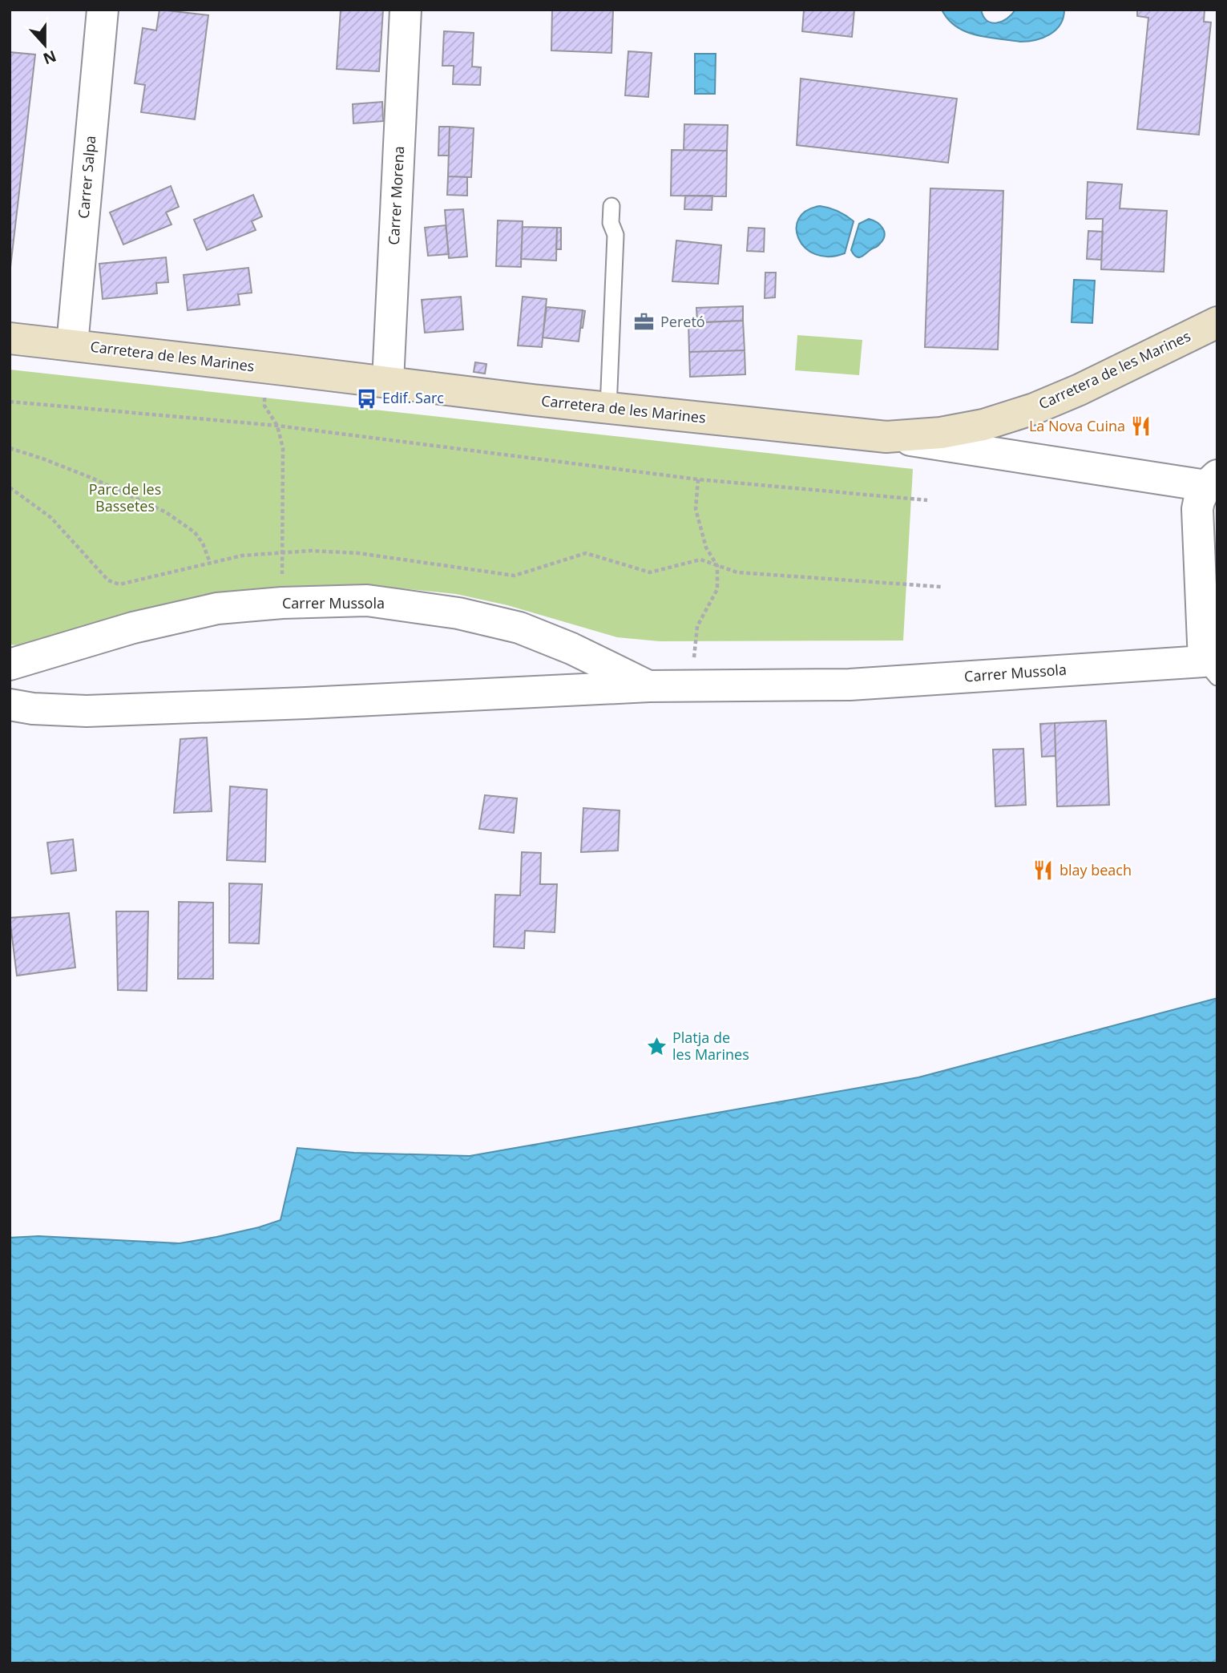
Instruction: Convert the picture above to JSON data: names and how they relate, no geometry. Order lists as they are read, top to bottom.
{
  "streets": {
    "main road": ["Carretera de les Marines"],
    "street": ["Carrer Salpa", "Carrer Morena", "Carrer Mussola"]
  },
  "crossings": [
    ["Carrer Salpa", "Carretera de les Marines"],
    ["Carrer Morena", "Carretera de les Marines"],
    ["Carretera de les Marines", "Carrer Mussola"]
  ],
  "parks": ["Parc de les Bassetes"],
  "places": {
    "office": ["Peretó"],
    "bus stop": ["Edif. Sarc"],
    "restaurant": ["La Nova Cuina", "blay beach"],
    "place": ["Platja de les Marines"]
  },
  "north": "bottom"
}
